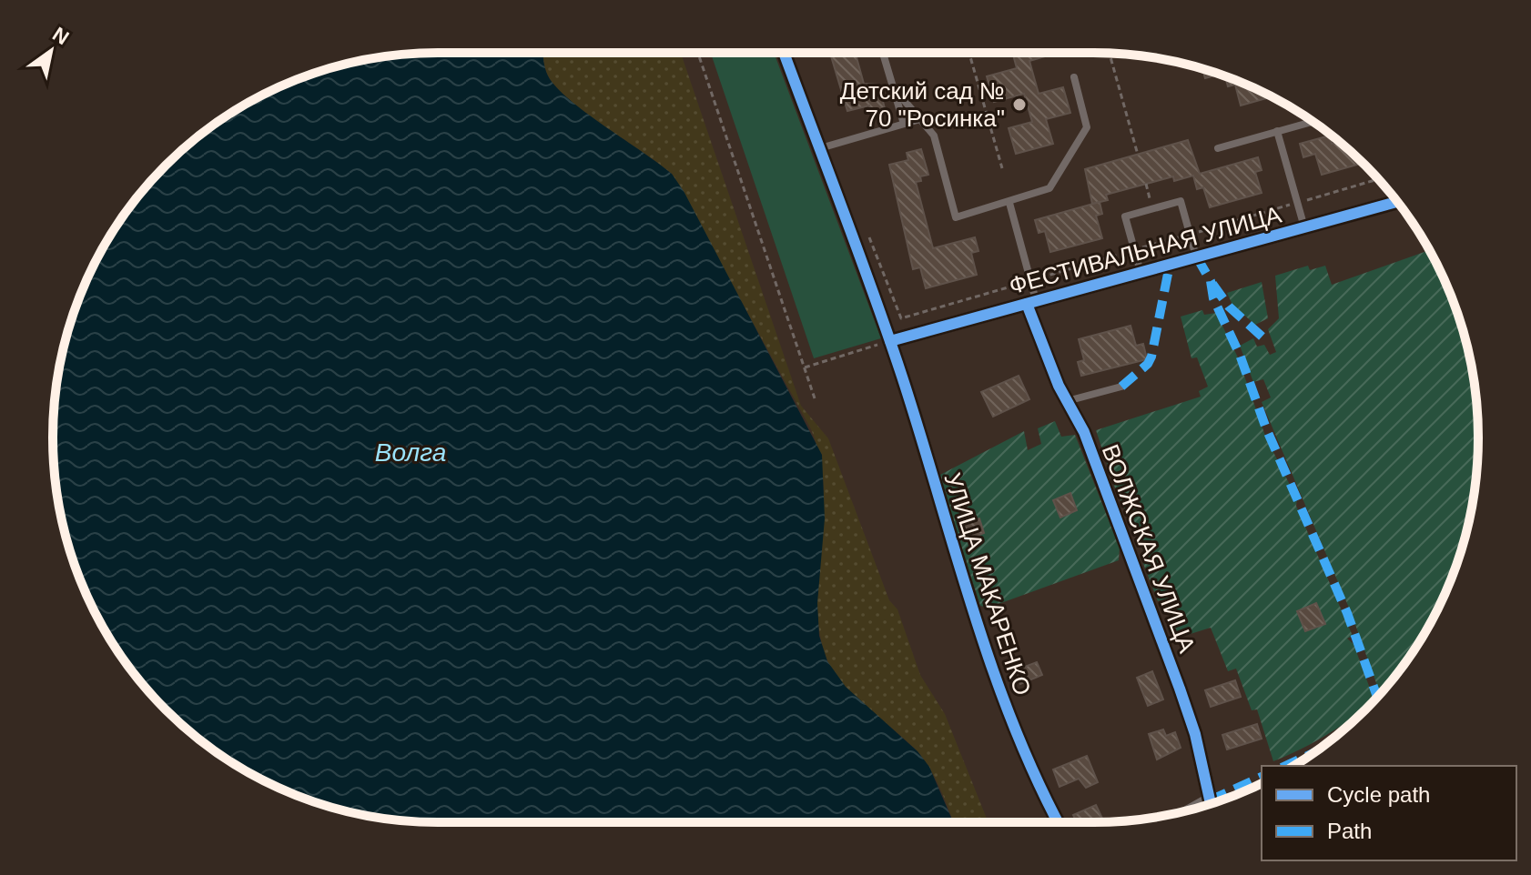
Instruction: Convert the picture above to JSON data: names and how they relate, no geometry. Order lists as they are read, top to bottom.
{
  "streets": {
    "street": ["ФЕСТИВАЛЬНАЯ УЛИЦА", "ВОЛЖСКАЯ УЛИЦА", "УЛИЦА МАКАРЕНКО"]
  },
  "crossings": [
    ["ФЕСТИВАЛЬНАЯ УЛИЦА", "ВОЛЖСКАЯ УЛИЦА"],
    ["ФЕСТИВАЛЬНАЯ УЛИЦА", "УЛИЦА МАКАРЕНКО"]
  ],
  "water": ["Волга"],
  "places": ["Детский сад № 70 \"Росинка\""],
  "legend": ["Cycle path", "Path"],
  "north": "top right"
}
